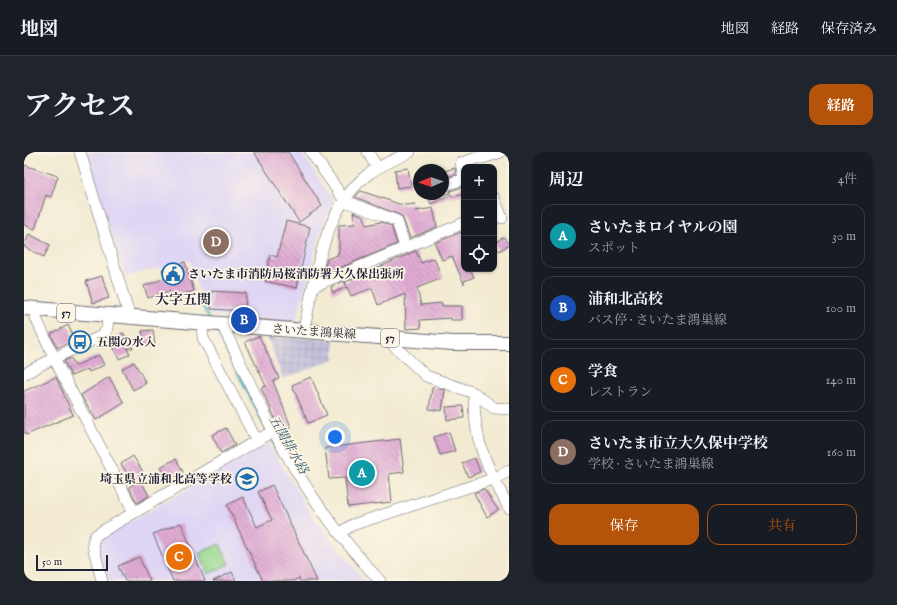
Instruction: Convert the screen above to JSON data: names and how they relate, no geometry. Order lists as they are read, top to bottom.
{
  "streets": {
    "main road": ["57", "さいたま鴻巣線"]
  },
  "districts": ["大字五関"],
  "water": ["五関排水路"],
  "places": {
    "public building": ["さいたま市消防局桜消防署大久保出張所"],
    "bus stop": ["五関の水入"],
    "school or university": ["埼玉県立浦和北高等学校"]
  },
  "scale_bar": "50 m",
  "north": "left",
  "page": {
    "header": "地図",
    "nav": ["地図", "経路", "保存済み"],
    "title": "アクセス",
    "buttons": [
      "経路",
      ["保存", "共有"]
    ],
    "heading": ["周辺", "4件"],
    "map_buttons": ["+", "−"],
    "list": [
      {
        "mark": "A",
        "name": "さいたまロイヤルの園",
        "note": "スポット",
        "value": "30 m"
      },
      {
        "mark": "B",
        "name": "浦和北高校",
        "note": "バス停 · さいたま鴻巣線",
        "value": "100 m"
      },
      {
        "mark": "C",
        "name": "学食",
        "note": "レストラン",
        "value": "140 m"
      },
      {
        "mark": "D",
        "name": "さいたま市立大久保中学校",
        "note": "学校 · さいたま鴻巣線",
        "value": "160 m"
      }
    ],
    "pins": [
      "D",
      "B",
      "A",
      "C"
    ],
    "scale": "50 m"
  }
}
